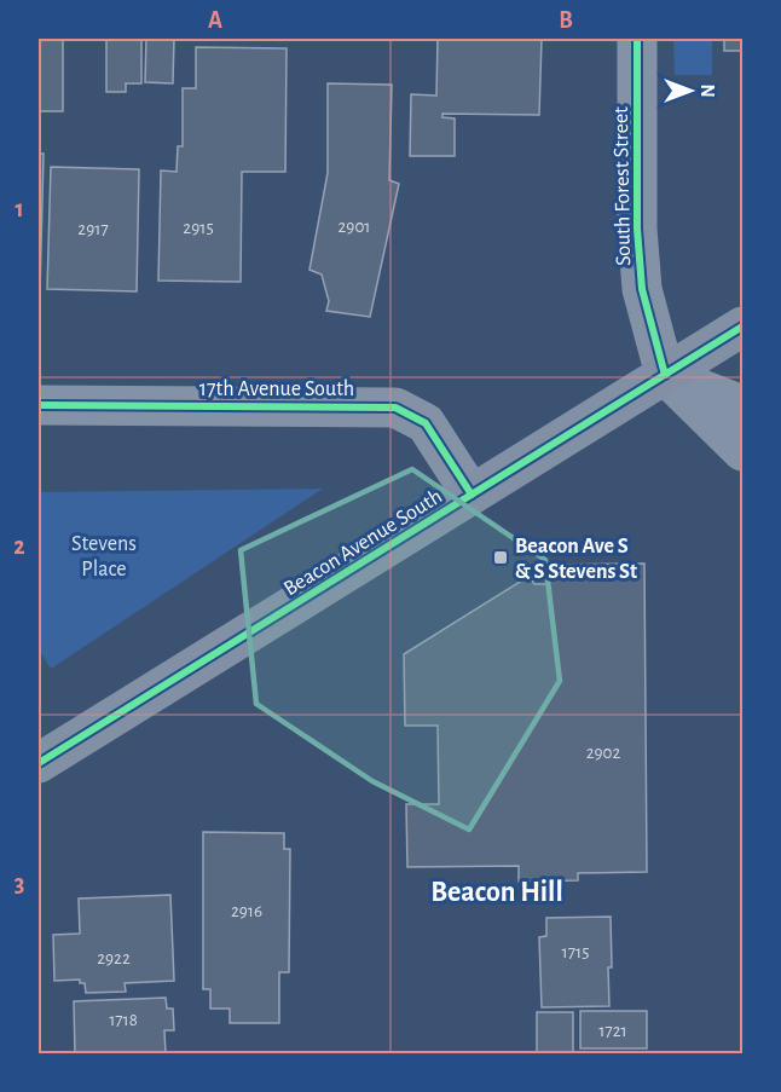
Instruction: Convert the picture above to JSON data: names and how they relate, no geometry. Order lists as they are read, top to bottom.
{
  "streets": {
    "main road": ["Beacon Avenue South"],
    "street": ["South Forest Street", "17th Avenue South"]
  },
  "crossings": [
    ["South Forest Street", "Beacon Avenue South"],
    ["17th Avenue South", "Beacon Avenue South"]
  ],
  "districts": ["Beacon Hill"],
  "parks": ["Stevens Place"],
  "places": {
    "transit": ["Beacon Ave S & S Stevens St"]
  },
  "house_numbers": [
    "2901",
    "2915",
    "2917",
    "2902",
    "2916",
    "1715",
    "2922",
    "1718",
    "1721"
  ],
  "north": "right",
  "grid": {
    "columns": ["A", "B"],
    "rows": ["1", "2", "3"]
  }
}
